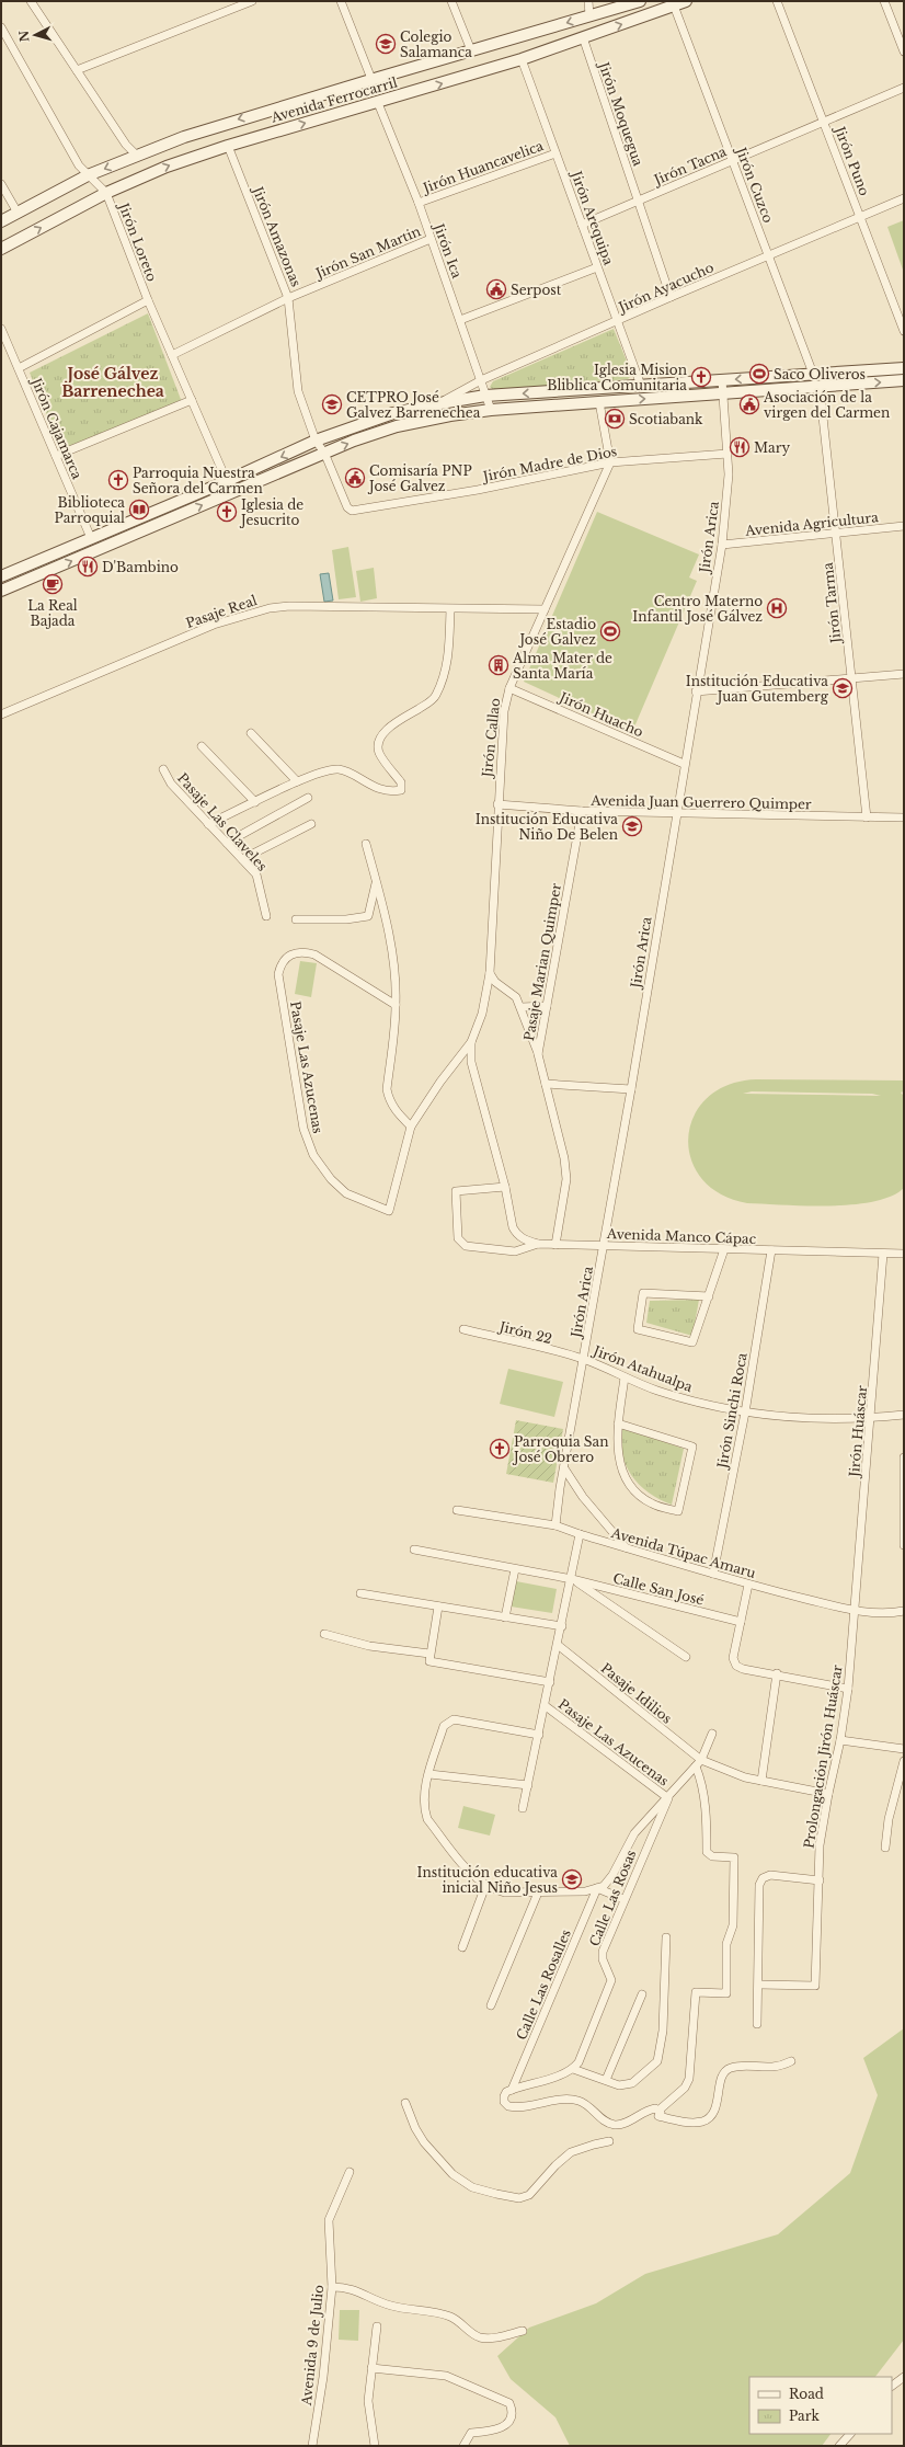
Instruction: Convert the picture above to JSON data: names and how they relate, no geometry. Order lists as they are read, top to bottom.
{
  "streets": {
    "main road": ["Avenida Ferrocarril"],
    "street": [
      "Jirón Moquegua",
      "Jirón Puno",
      "Jirón Tacna",
      "Jirón Huancavelica",
      "Jirón Cuzco",
      "Jirón Arequipa",
      "Jirón Amazonas",
      "Jirón Loreto",
      "Jirón Ica",
      "Jirón San Martin",
      "Jirón Ayacucho",
      "Jirón Cajamarca",
      "Jirón Madre de Dios",
      "Avenida Agricultura",
      "Jirón Arica",
      "Jirón Tarma",
      "Pasaje Real",
      "Jirón Huacho",
      "Jirón Callao",
      "Avenida Juan Guerrero Quimper",
      "Pasaje Las Claveles",
      "Pasaje Marian Quimper",
      "Pasaje Las Azucenas",
      "Avenida Manco Cápac",
      "Jirón 22",
      "Jirón Atahualpa",
      "Jirón Sinchi Roca",
      "Jirón Huáscar",
      "Avenida Túpac Amaru",
      "Calle San José",
      "Pasaje Idilios",
      "Prolongación Jirón Huáscar",
      "Calle Las Rosas",
      "Calle Las Rosalles",
      "Avenida 9 de Julio"
    ]
  },
  "crossings": [
    ["Avenida Ferrocarril", "Jirón Moquegua"],
    ["Avenida Ferrocarril", "Jirón Cuzco"],
    ["Avenida Ferrocarril", "Jirón Arequipa"],
    ["Avenida Ferrocarril", "Jirón Amazonas"],
    ["Avenida Ferrocarril", "Jirón Loreto"],
    ["Avenida Ferrocarril", "Jirón Ica"],
    ["Jirón Moquegua", "Jirón Tacna"],
    ["Jirón Moquegua", "Jirón Ayacucho"],
    ["Jirón Puno", "Jirón Tacna"],
    ["Jirón Puno", "Jirón Ayacucho"],
    ["Jirón Tacna", "Jirón Cuzco"],
    ["Jirón Tacna", "Jirón Arequipa"],
    ["Jirón Huancavelica", "Jirón Arequipa"],
    ["Jirón Huancavelica", "Jirón Ica"],
    ["Jirón Cuzco", "Jirón Ayacucho"],
    ["Jirón Arequipa", "Jirón Ayacucho"],
    ["Jirón Amazonas", "Jirón San Martin"],
    ["Jirón Amazonas", "Jirón Madre de Dios"],
    ["Jirón Loreto", "Jirón San Martin"],
    ["Jirón Ica", "Jirón San Martin"],
    ["Jirón Ica", "Jirón Ayacucho"],
    ["Jirón Madre de Dios", "Jirón Arica"],
    ["Jirón Madre de Dios", "Jirón Callao"],
    ["Avenida Agricultura", "Jirón Arica"],
    ["Avenida Agricultura", "Jirón Tarma"],
    ["Jirón Arica", "Jirón Huacho"],
    ["Jirón Arica", "Avenida Juan Guerrero Quimper"],
    ["Jirón Arica", "Avenida Manco Cápac"],
    ["Jirón Arica", "Jirón 22"],
    ["Jirón Arica", "Jirón Atahualpa"],
    ["Jirón Arica", "Avenida Túpac Amaru"],
    ["Jirón Tarma", "Avenida Juan Guerrero Quimper"],
    ["Pasaje Real", "Jirón Callao"],
    ["Jirón Huacho", "Jirón Callao"],
    ["Jirón Callao", "Avenida Juan Guerrero Quimper"],
    ["Avenida Juan Guerrero Quimper", "Pasaje Marian Quimper"],
    ["Pasaje Marian Quimper", "Avenida Manco Cápac"],
    ["Pasaje Las Azucenas", "Calle Las Rosas"],
    ["Avenida Manco Cápac", "Jirón Sinchi Roca"],
    ["Avenida Manco Cápac", "Jirón Huáscar"],
    ["Jirón 22", "Jirón Atahualpa"],
    ["Jirón Atahualpa", "Jirón Sinchi Roca"],
    ["Jirón Atahualpa", "Jirón Huáscar"],
    ["Jirón Sinchi Roca", "Avenida Túpac Amaru"],
    ["Jirón Huáscar", "Avenida Túpac Amaru"],
    ["Jirón Huáscar", "Prolongación Jirón Huáscar"],
    ["Avenida Túpac Amaru", "Prolongación Jirón Huáscar"],
    ["Pasaje Idilios", "Prolongación Jirón Huáscar"]
  ],
  "districts": ["José Gálvez Barrenechea"],
  "places": {
    "school or university": [
      "Colegio Salamanca",
      "CETPRO José Galvez Barrenechea",
      "Institución Educativa Juan Gutemberg",
      "Institución Educativa Niño De Belen",
      "Institución educativa inicial Niño Jesus"
    ],
    "public building": ["Serpost", "Asociación de la virgen del Carmen", "Comisaría PNP José Galvez"],
    "sports": ["Saco Oliveros", "Estadio José Galvez"],
    "church": [
      "Iglesia Mision Bliblica Comunitaria",
      "Parroquia Nuestra Señora del Carmen",
      "Iglesia de Jesucrito",
      "Parroquia San José Obrero"
    ],
    "bank": ["Scotiabank"],
    "restaurant": ["Mary", "D'Bambino"],
    "library": ["Biblioteca Parroquial"],
    "cafe": ["La Real Bajada"],
    "hospital": ["Centro Materno Infantil José Gálvez"],
    "building": ["Alma Mater de Santa María"]
  },
  "legend": ["Road", "Park"],
  "north": "left"
}
